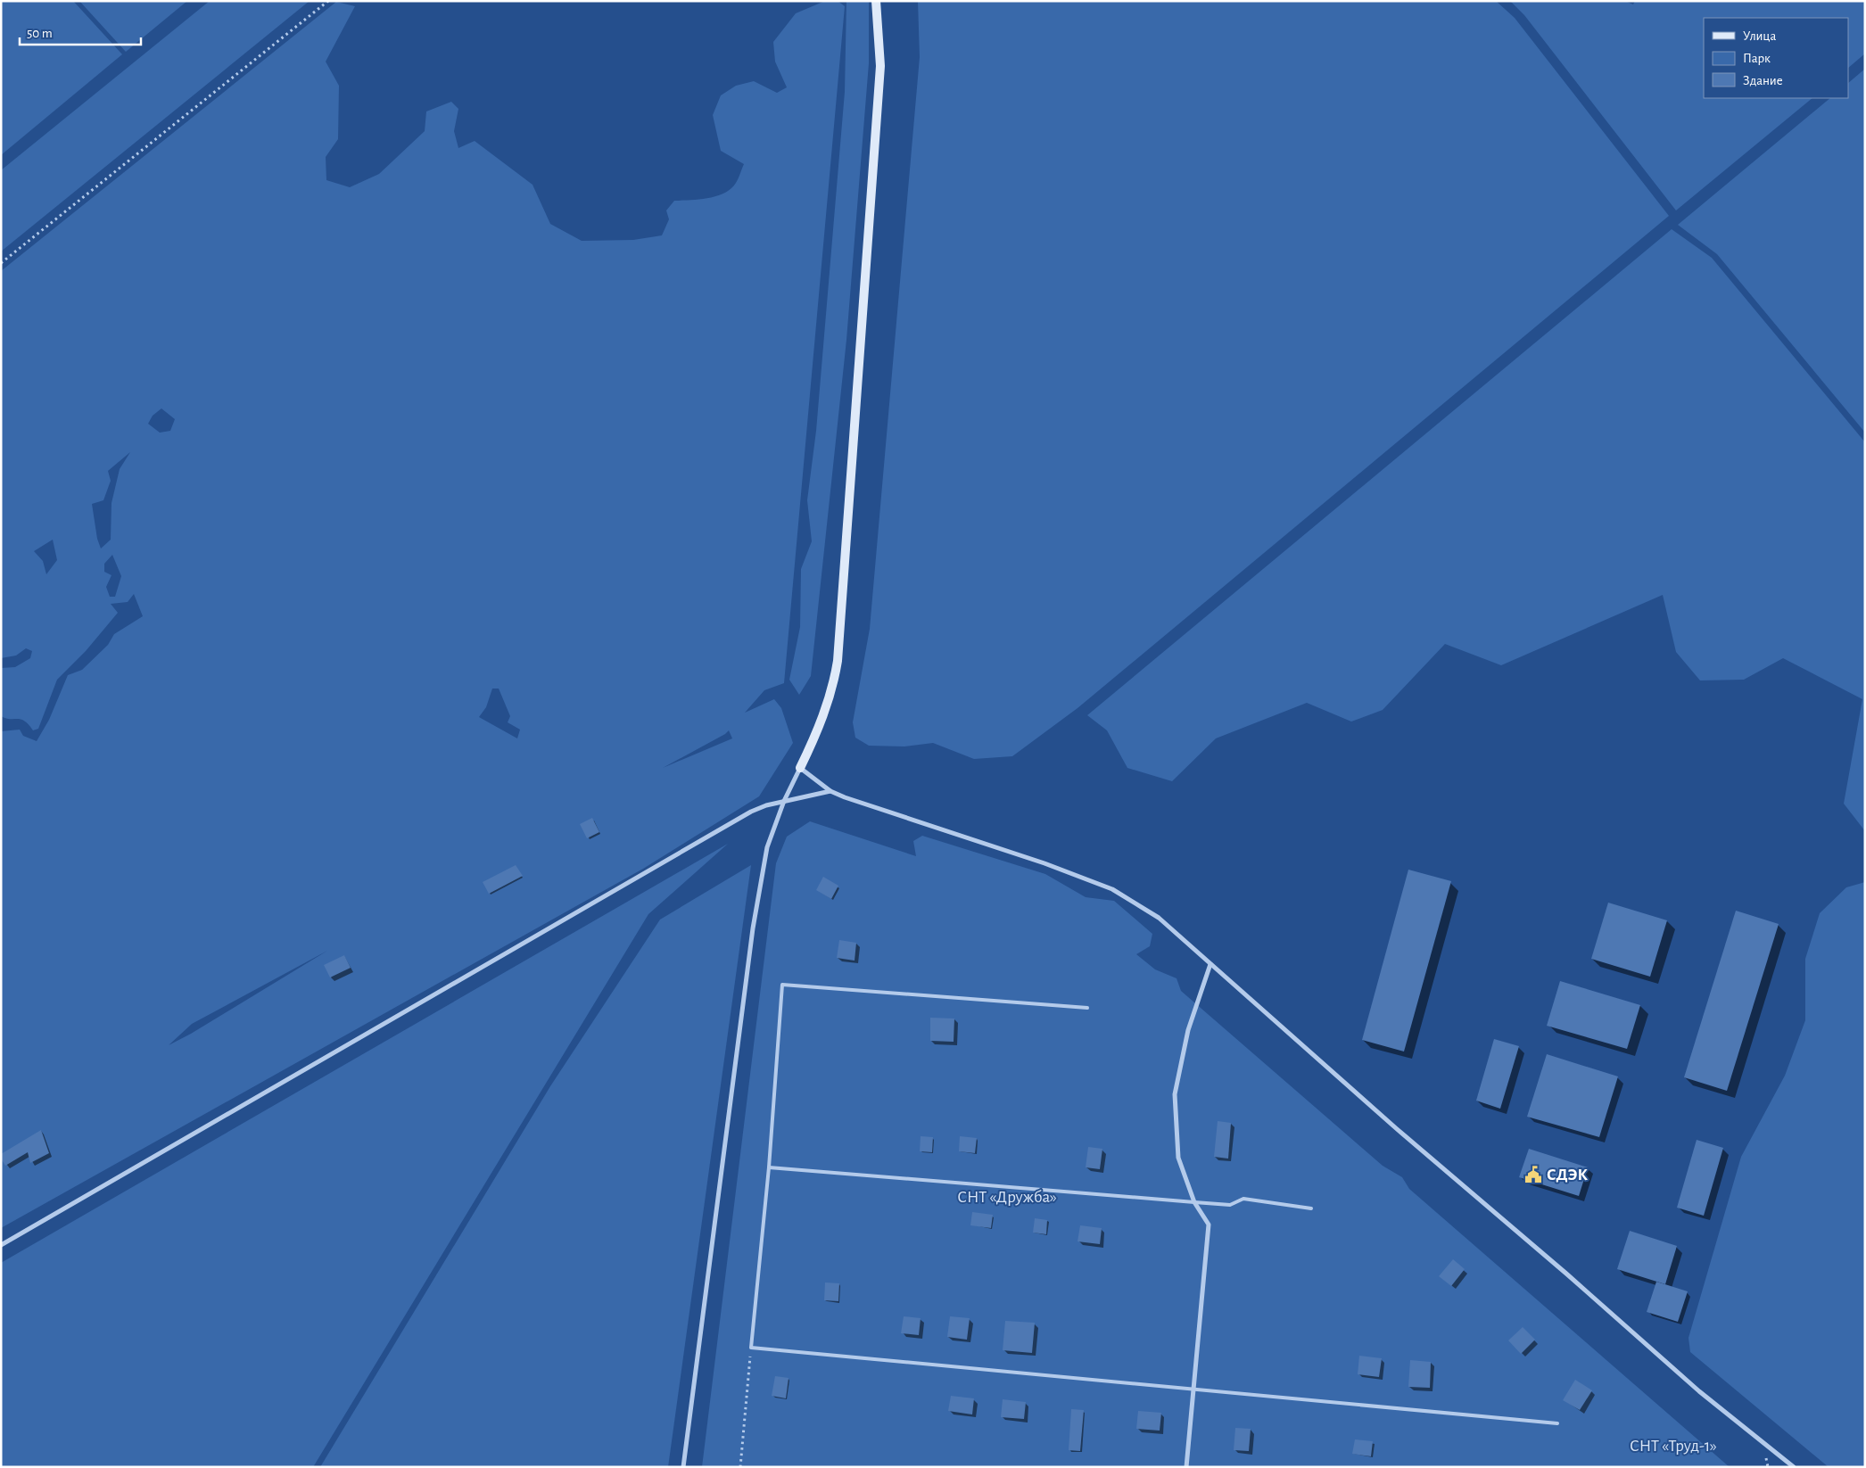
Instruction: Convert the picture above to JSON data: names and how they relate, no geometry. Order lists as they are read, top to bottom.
{
  "parks": ["СНТ «Дружба»", "СНТ «Труд-1»"],
  "places": {
    "public building": ["СДЭК"]
  },
  "legend": ["Улица", "Парк", "Здание"],
  "scale_bar": "50 m"
}
